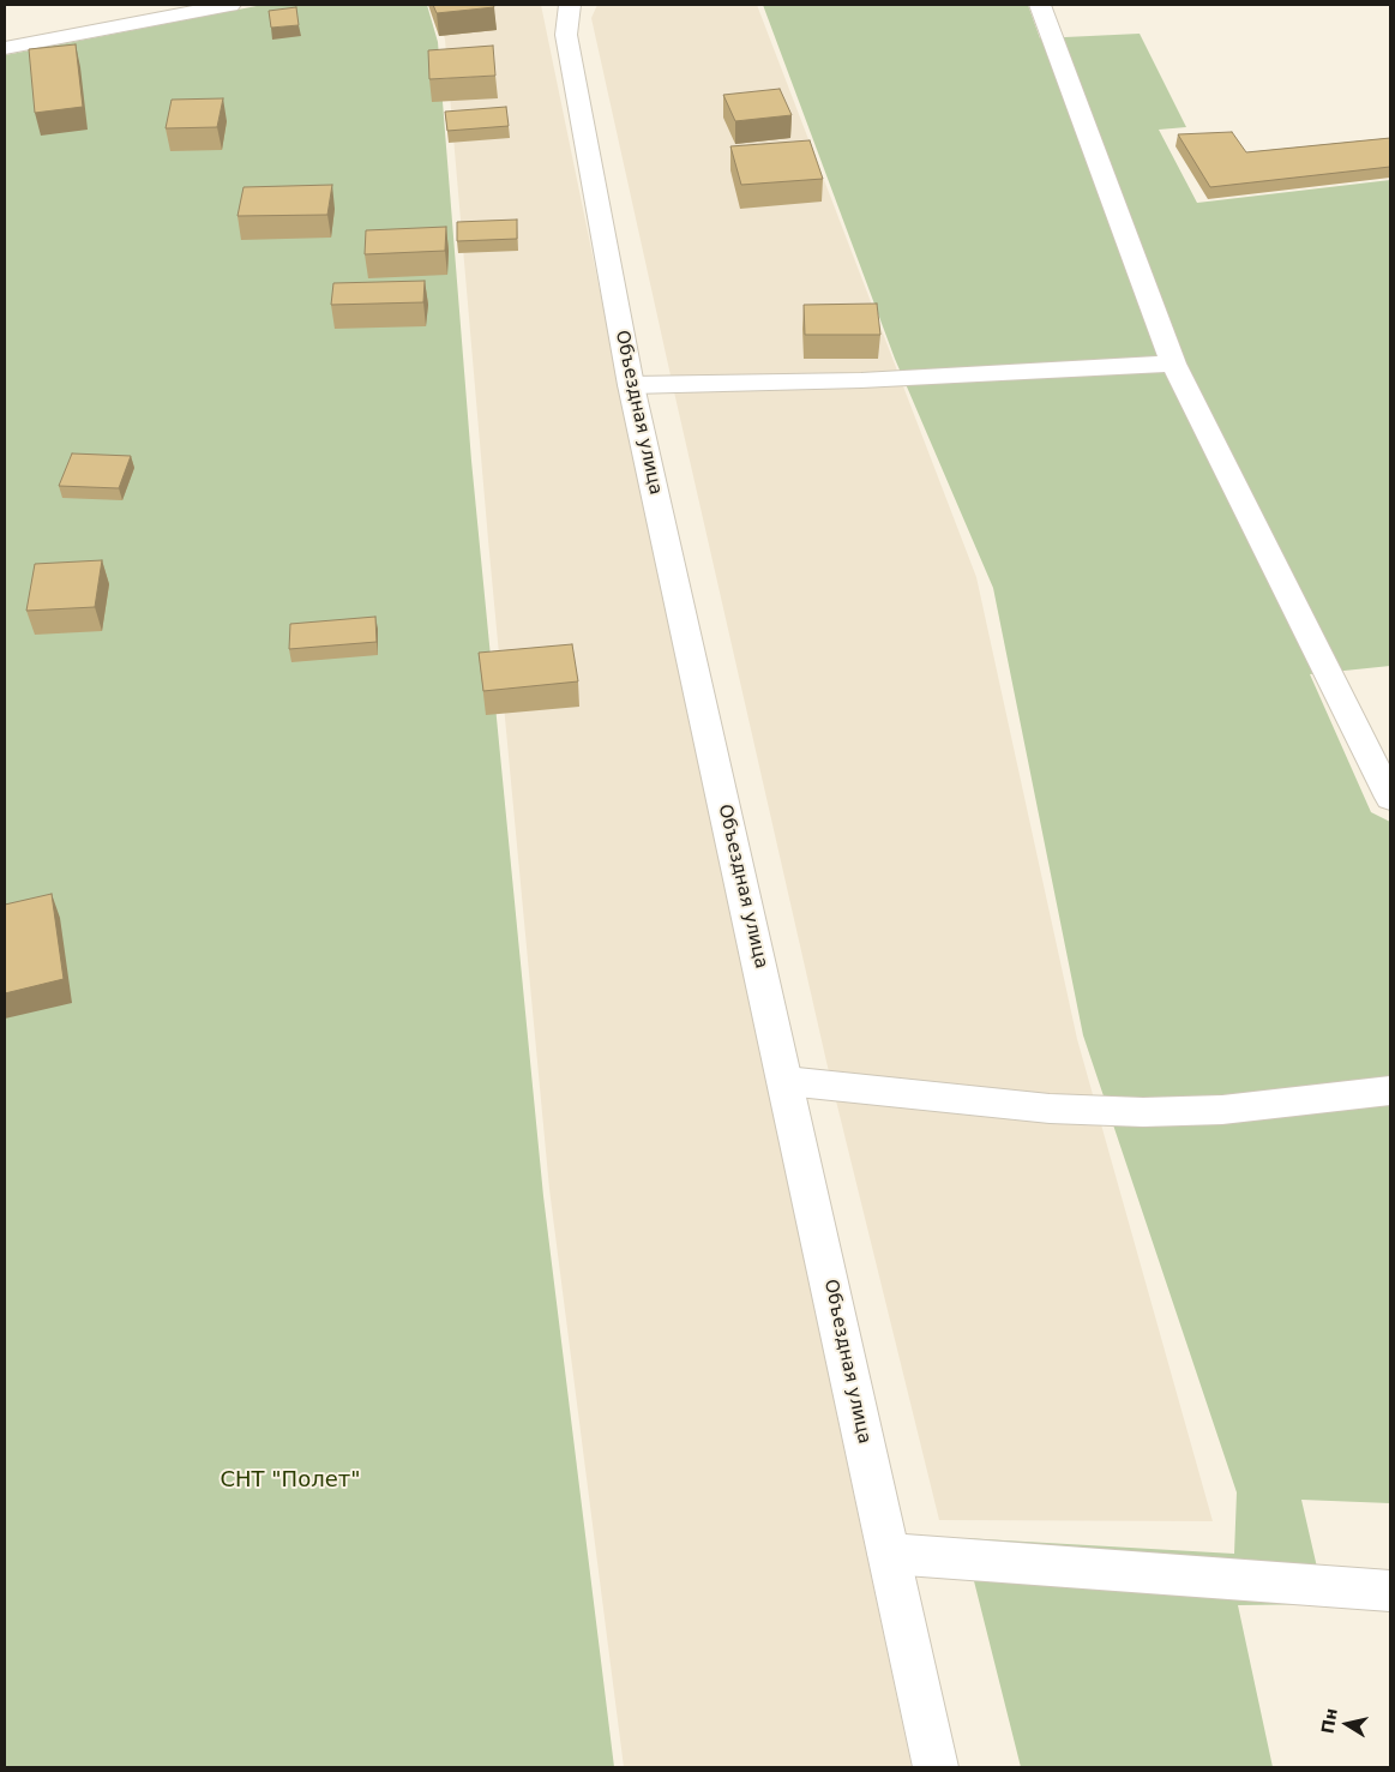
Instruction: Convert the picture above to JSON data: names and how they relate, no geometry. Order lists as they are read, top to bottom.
{
  "streets": {
    "main road": ["Объездная улица"]
  },
  "parks": ["СНТ \"Полет\""],
  "north": "left"
}
